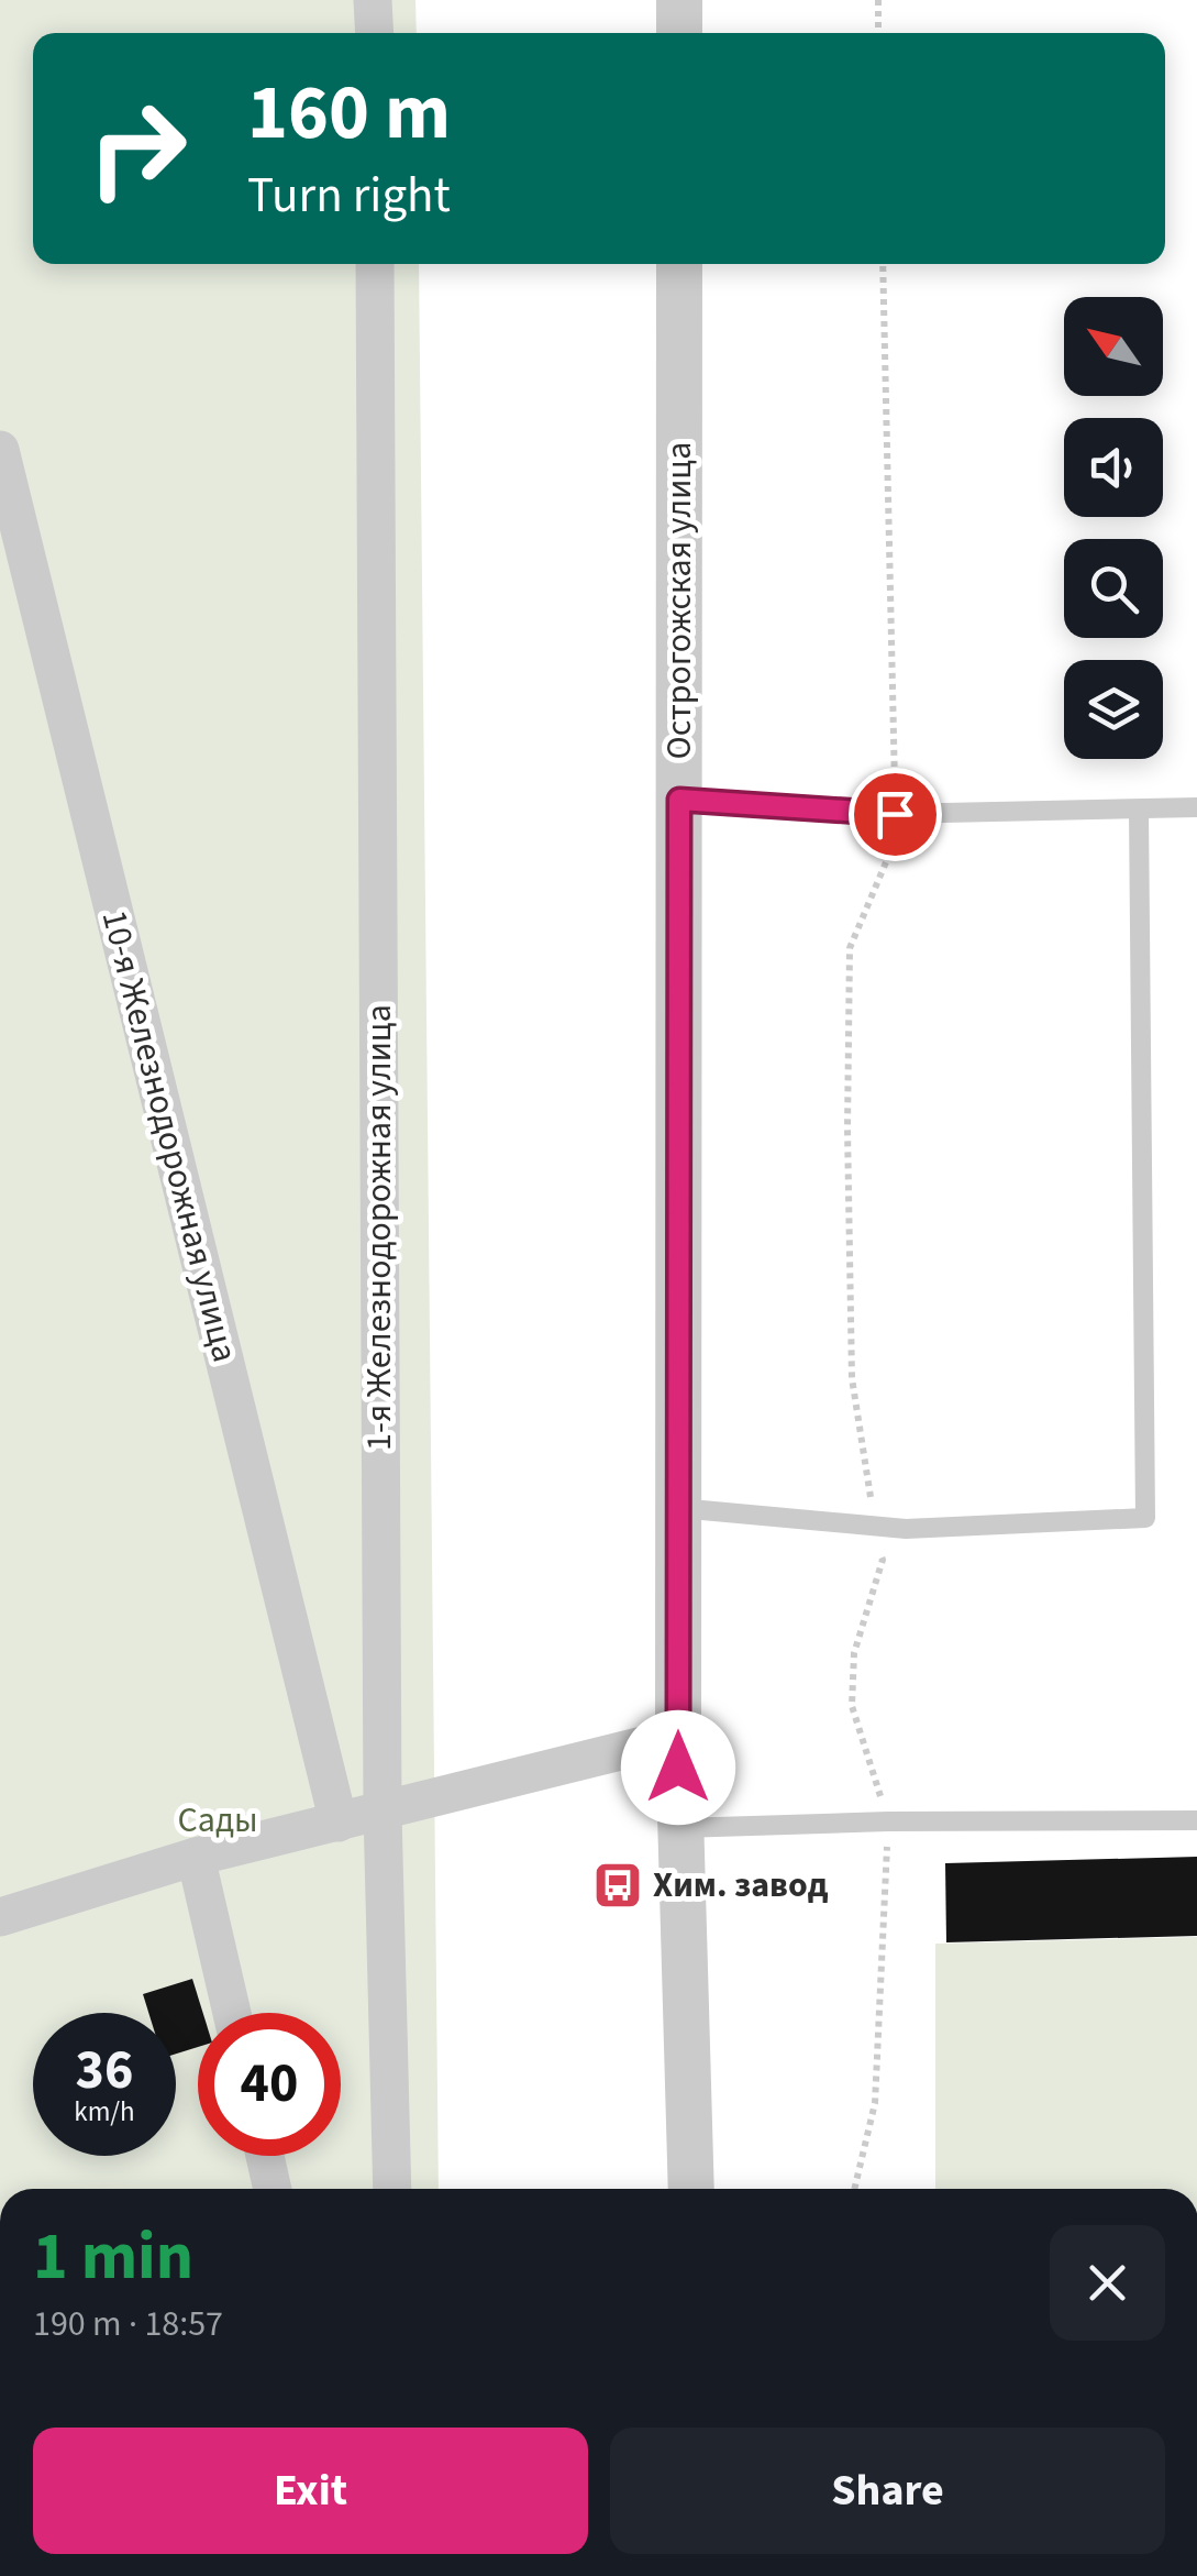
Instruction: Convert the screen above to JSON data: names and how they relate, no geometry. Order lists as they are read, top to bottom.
{
  "streets": {
    "street": ["Острогожская улица", "10-я Железнодорожная улица", "1-я Железнодорожная улица"]
  },
  "parks": ["Сады"],
  "places": {
    "bus stop": ["Хим. завод"]
  },
  "north": "top left",
  "page": {
    "turn": ["160 m", "Turn right"],
    "speed": "36 km/h",
    "limit": "40",
    "heading": ["1 min", "190 m · 18:57"],
    "buttons": ["Exit", "Share"]
  }
}
